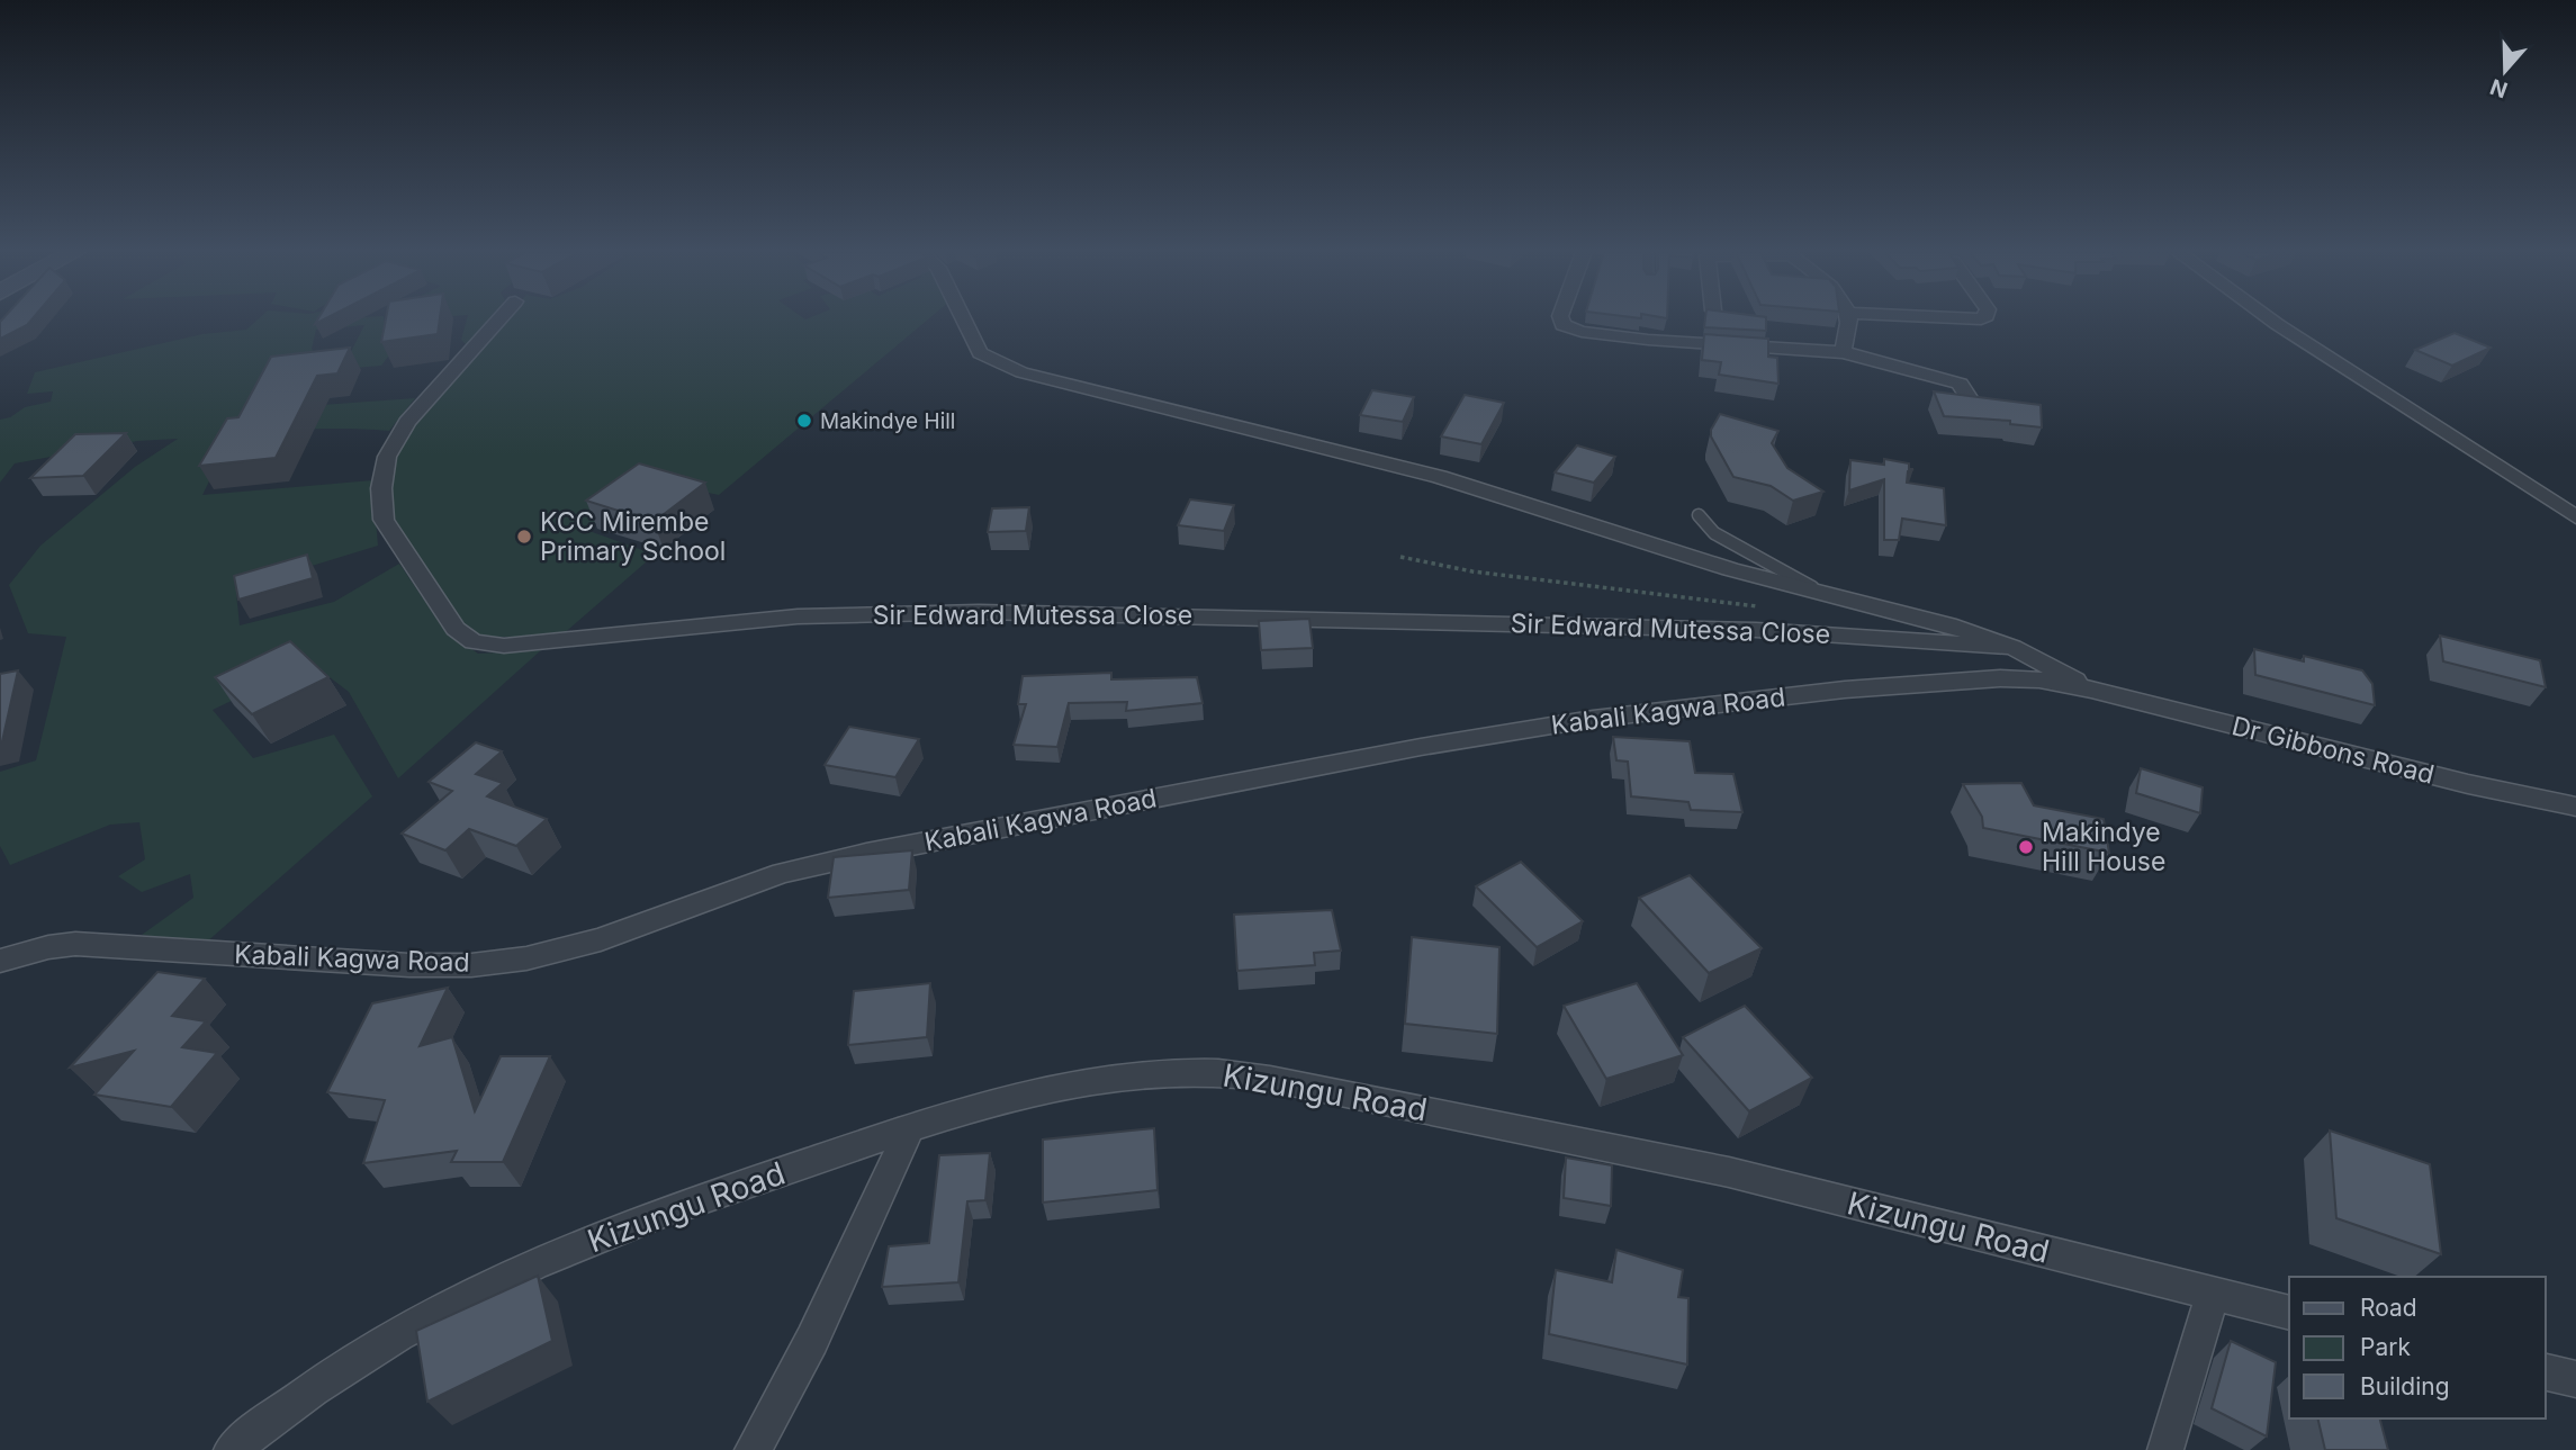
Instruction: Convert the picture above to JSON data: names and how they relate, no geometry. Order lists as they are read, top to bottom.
{
  "streets": {
    "street": [
      "Sir Edward Mutessa Close",
      "Kabali Kagwa Road",
      "Dr Gibbons Road",
      "Kizungu Road"
    ]
  },
  "crossings": [
    ["Kabali Kagwa Road", "Dr Gibbons Road"]
  ],
  "places": ["Makindye Hill", "KCC Mirembe Primary School", "Makindye Hill House"],
  "legend": ["Road", "Park", "Building"],
  "north": "bottom"
}
